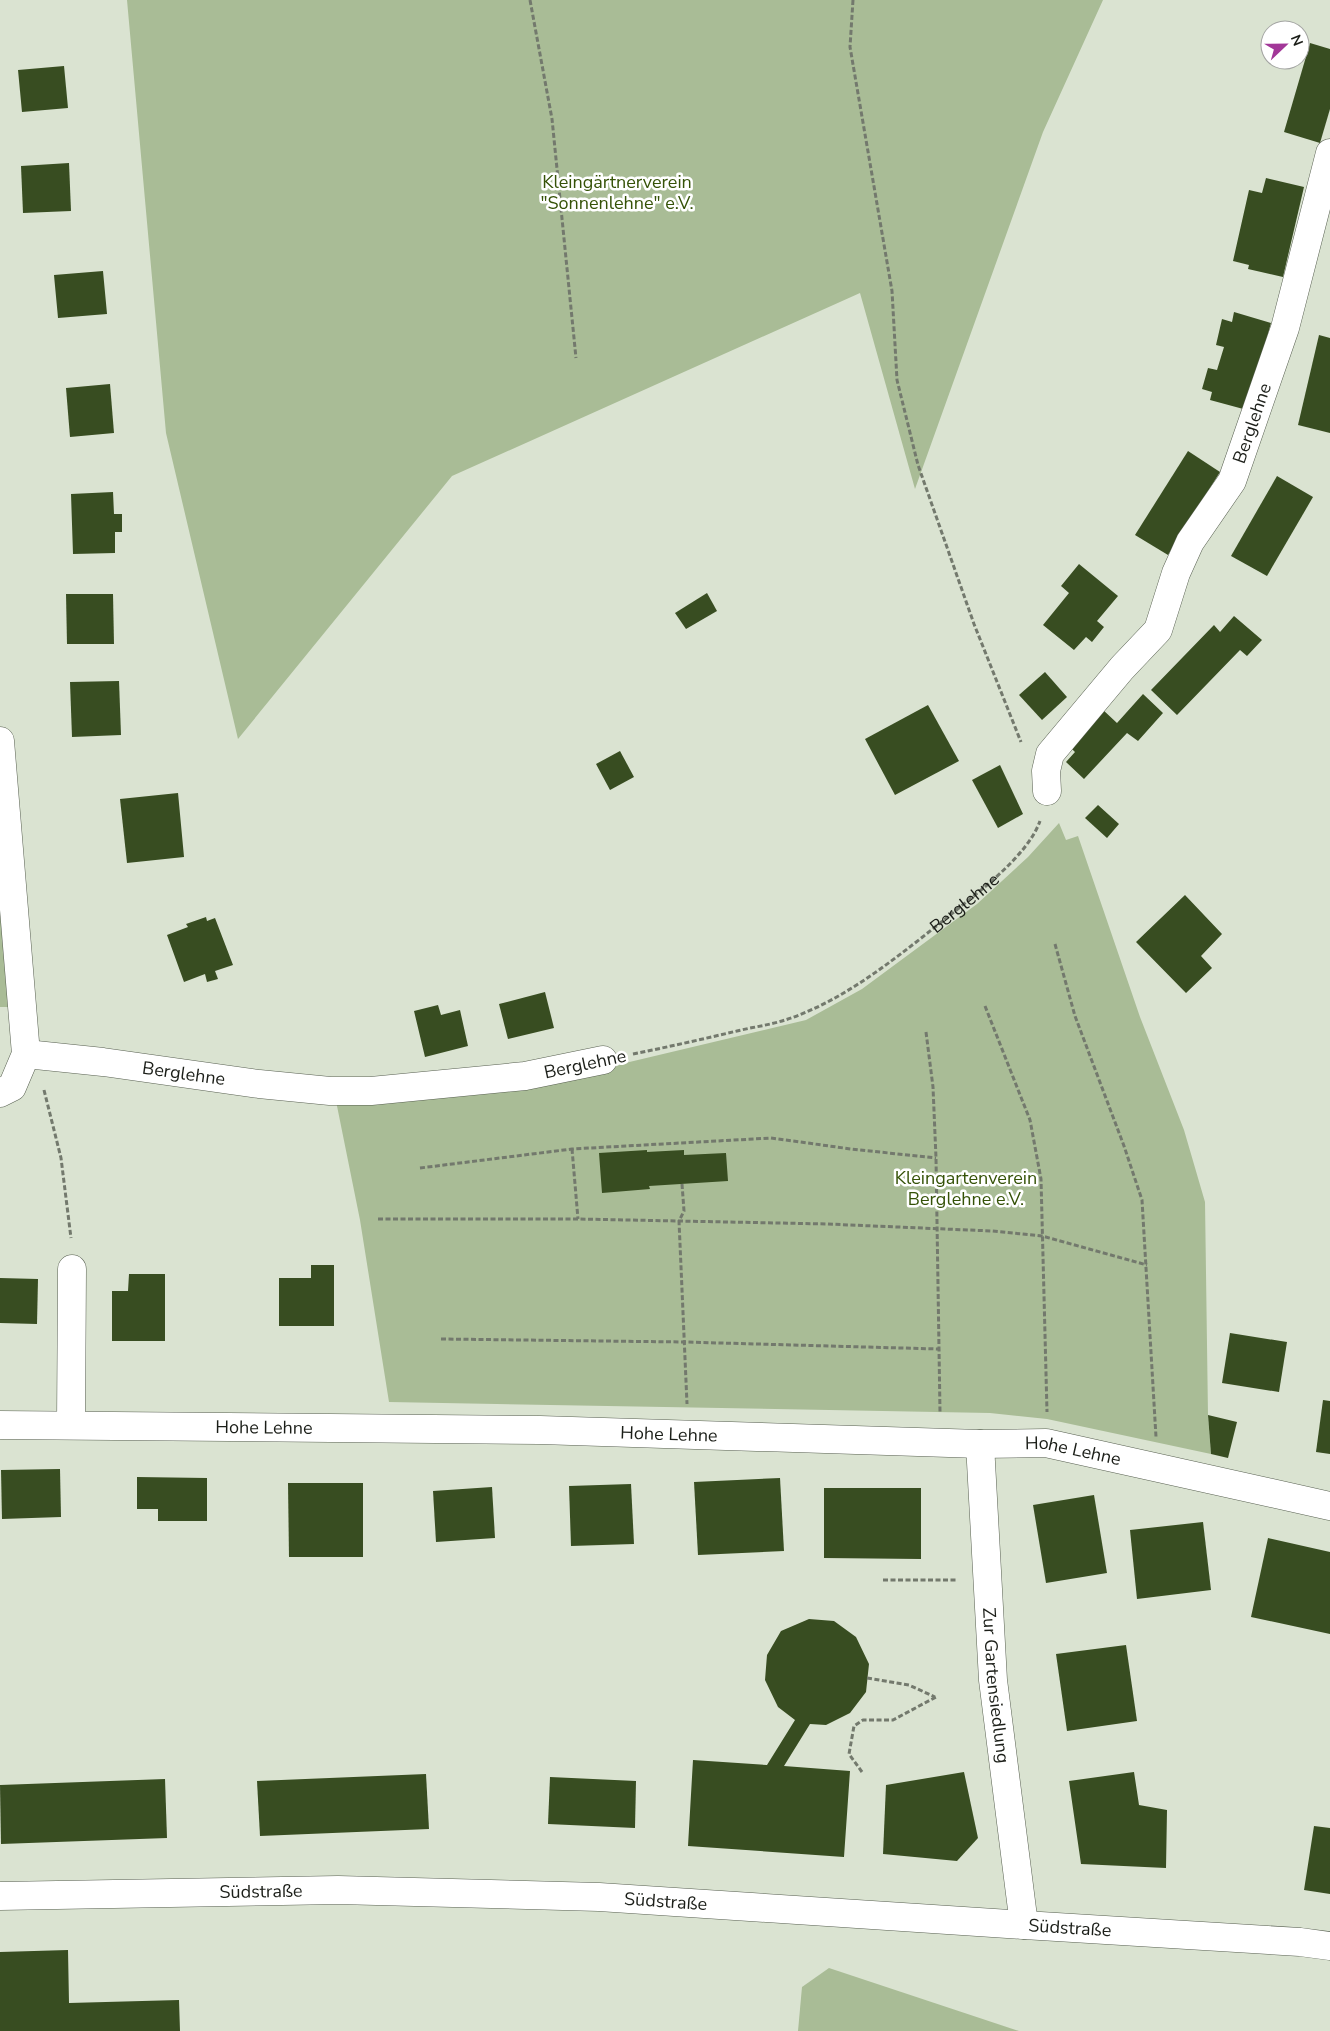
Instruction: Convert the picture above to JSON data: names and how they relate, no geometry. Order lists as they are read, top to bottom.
{
  "streets": {
    "street": [
      "Berglehne",
      "Hohe Lehne",
      "Zur Gartensiedlung",
      "Südstraße"
    ]
  },
  "crossings": [
    ["Hohe Lehne", "Zur Gartensiedlung"],
    ["Zur Gartensiedlung", "Südstraße"]
  ],
  "parks": ["Kleingärtnerverein \"Sonnenlehne\" e.V.", "Kleingartenverein Berglehne e.V."],
  "north": "right"
}
